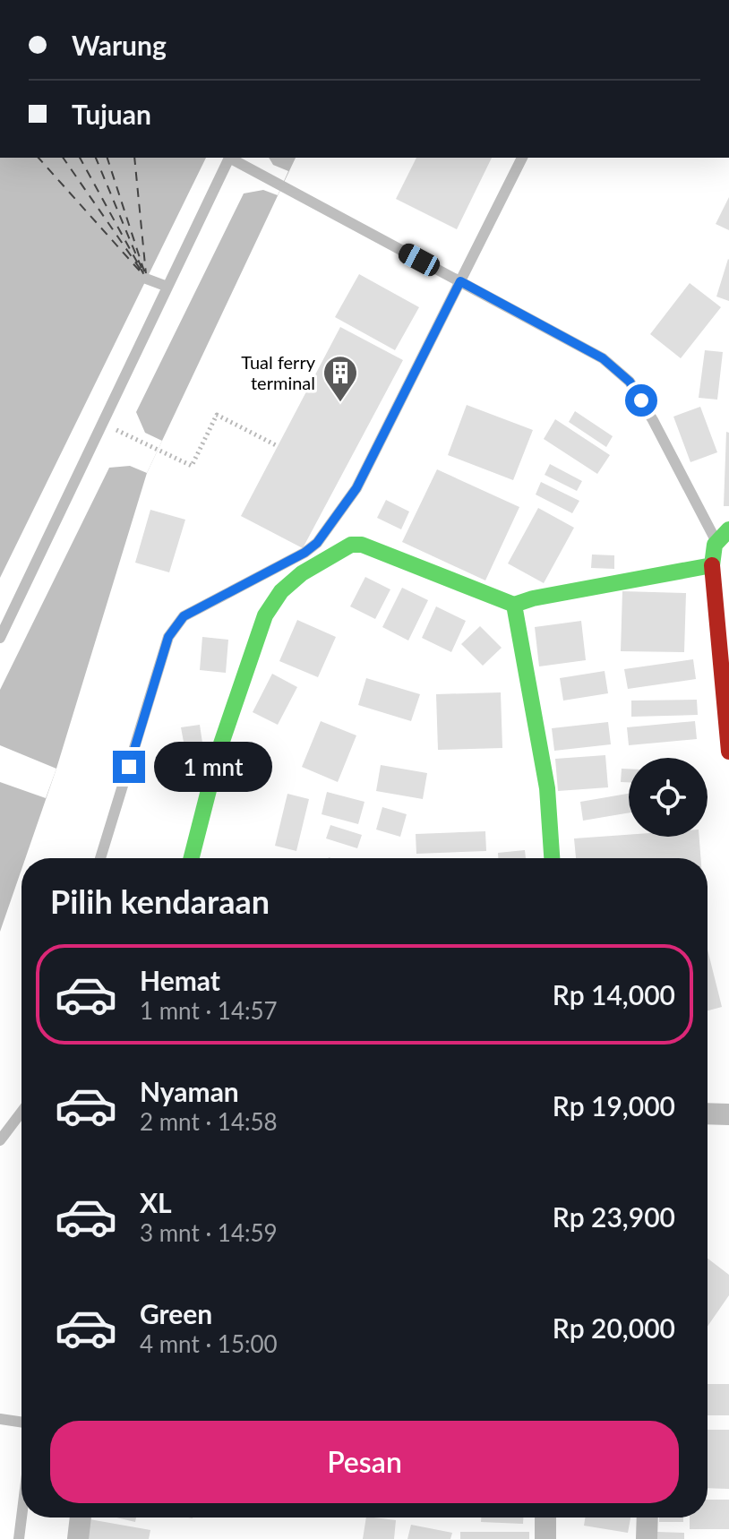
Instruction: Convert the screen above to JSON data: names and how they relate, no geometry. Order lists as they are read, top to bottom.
{
  "places": {
    "building": ["Tual ferry terminal"]
  },
  "page": {
    "banner": ["Warung", "Tujuan"],
    "bubble": "1 mnt",
    "heading": "Pilih kendaraan",
    "list": [
      {
        "name": "Hemat",
        "note": "1 mnt · 14:57",
        "value": "Rp 14,000"
      },
      {
        "name": "Nyaman",
        "note": "2 mnt · 14:58",
        "value": "Rp 19,000"
      },
      {
        "name": "XL",
        "note": "3 mnt · 14:59",
        "value": "Rp 23,900"
      },
      {
        "name": "Green",
        "note": "4 mnt · 15:00",
        "value": "Rp 20,000"
      }
    ],
    "buttons": "Pesan"
  }
}
